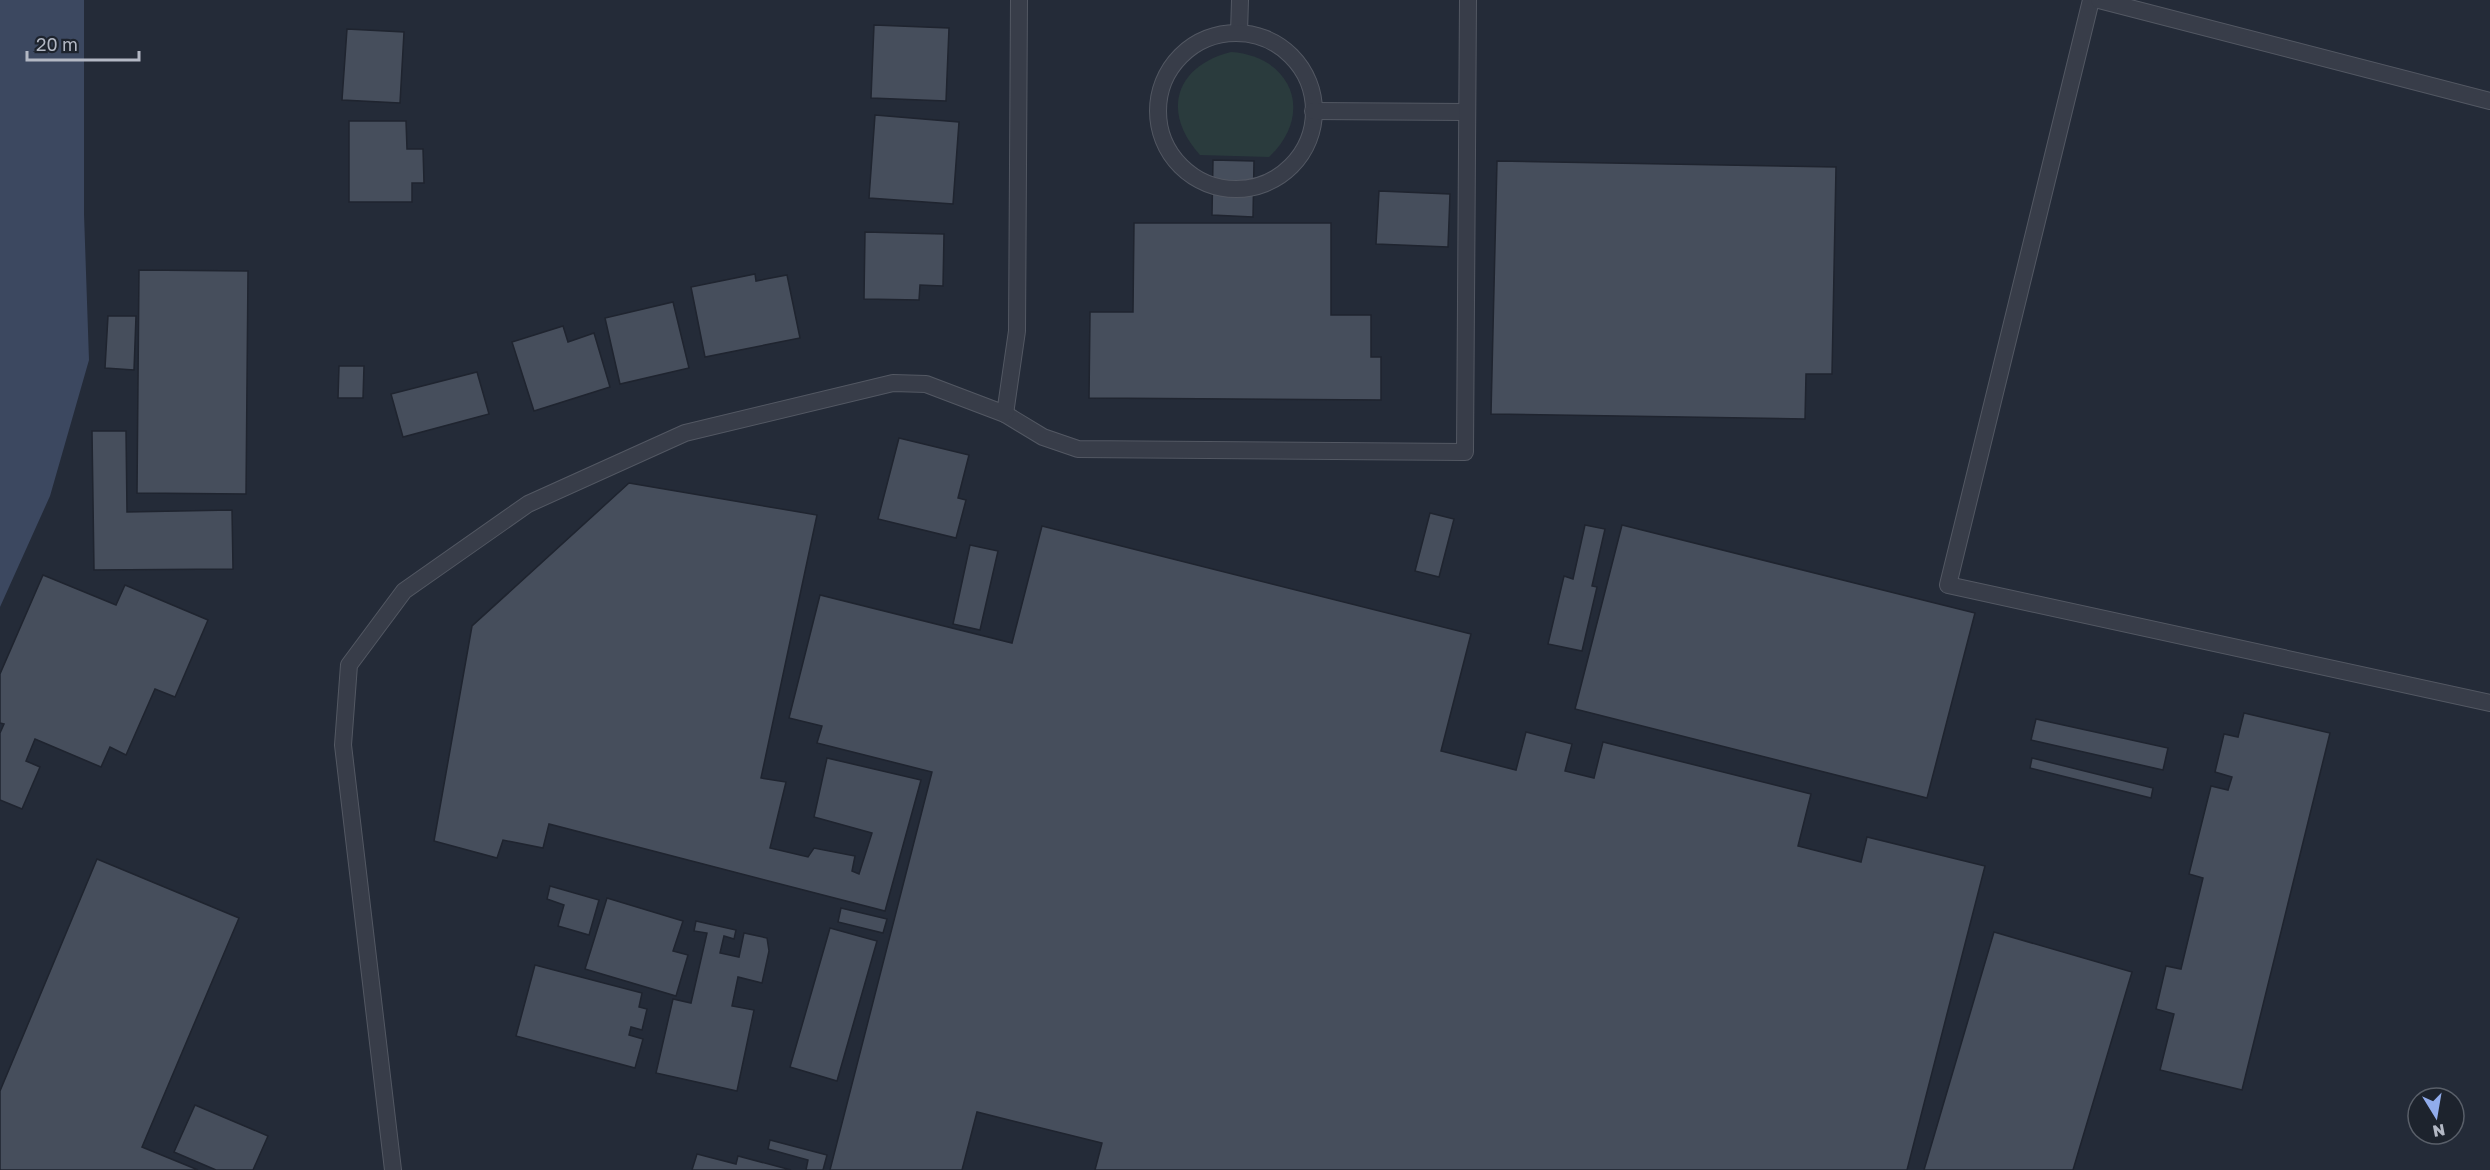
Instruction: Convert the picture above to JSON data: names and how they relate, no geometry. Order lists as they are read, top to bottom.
{
  "scale_bar": "20 m",
  "north": "bottom"
}
